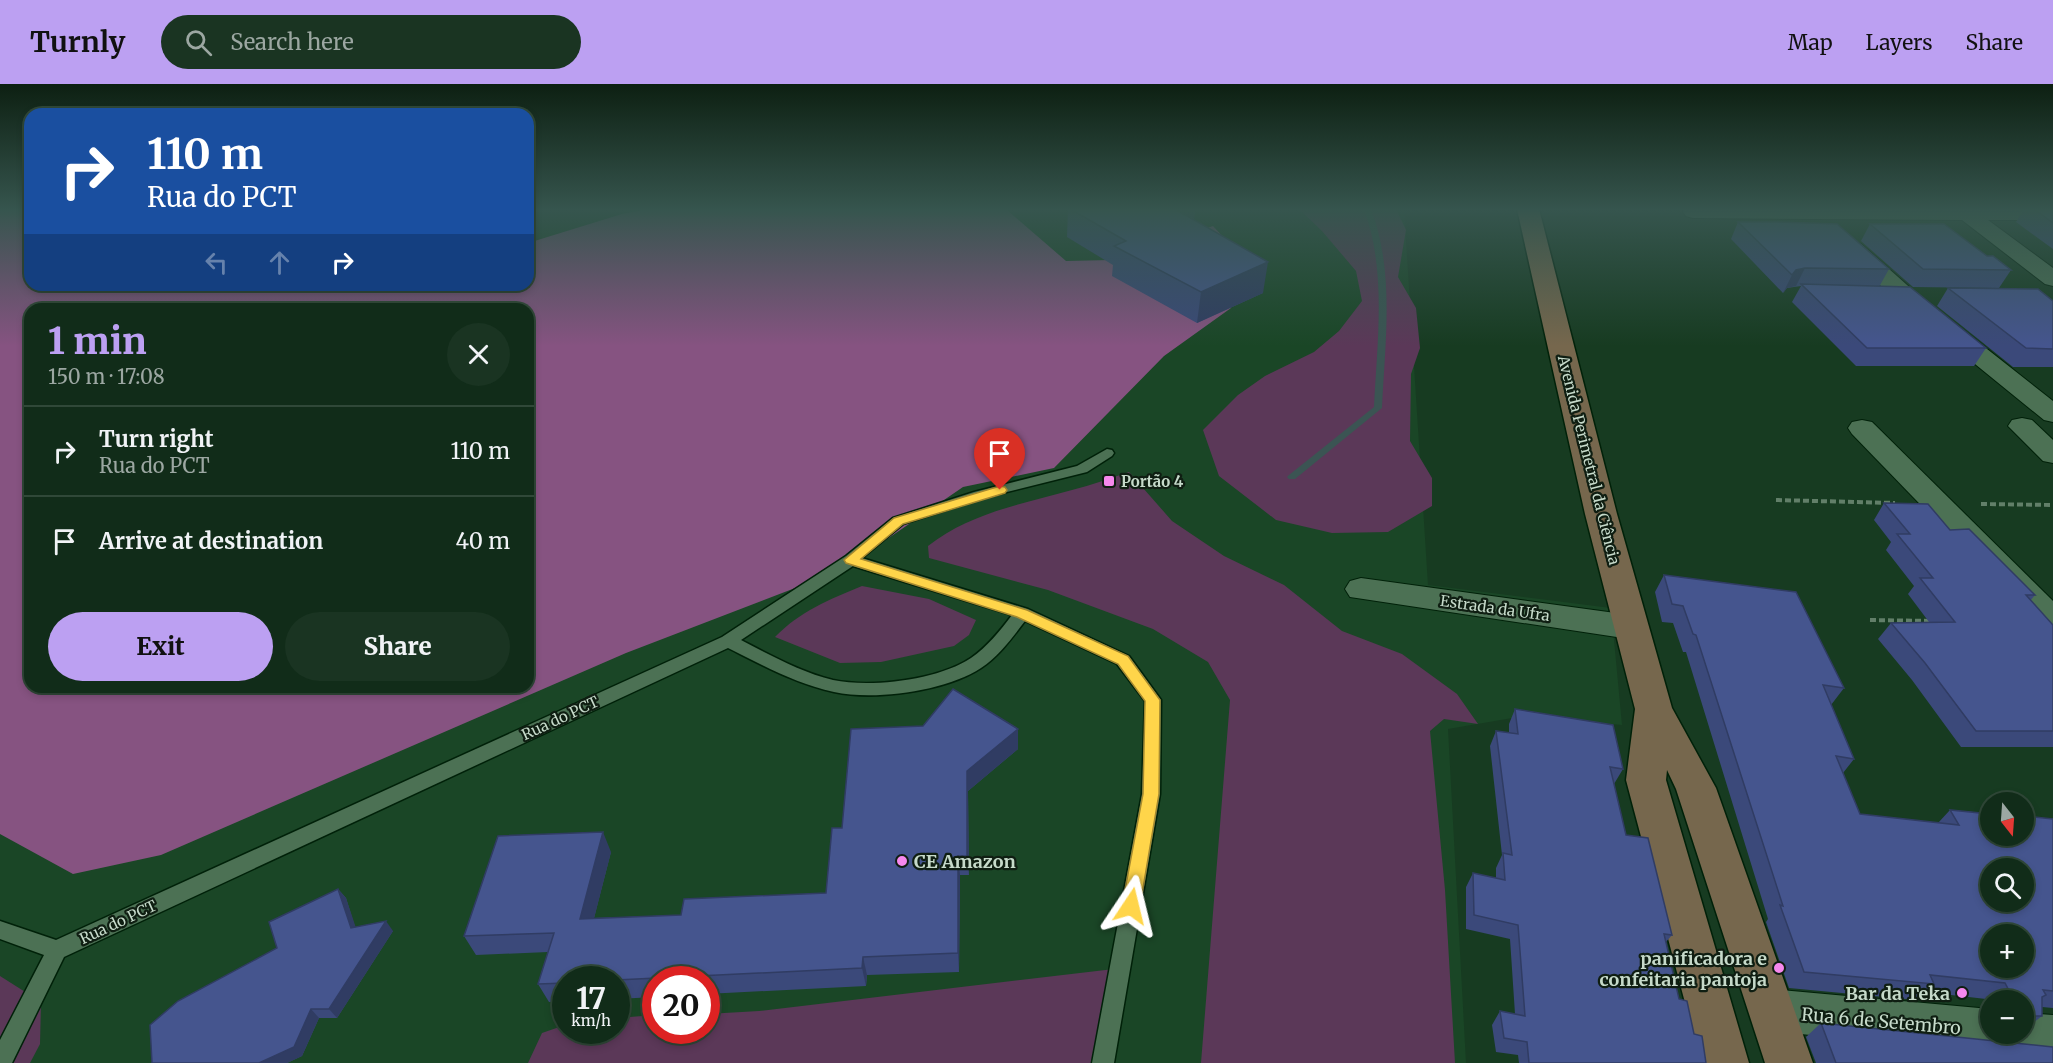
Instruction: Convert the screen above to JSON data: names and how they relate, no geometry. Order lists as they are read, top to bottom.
{
  "streets": {
    "main road": ["Avenida Perimetral da Ciência"],
    "street": ["Estrada da Ufra", "Rua 6 de Setembro"],
    "lane": ["Rua do PCT"]
  },
  "crossings": [
    ["Avenida Perimetral da Ciência", "Estrada da Ufra"],
    ["Avenida Perimetral da Ciência", "Rua 6 de Setembro"]
  ],
  "places": {
    "transit": ["Portão 4"],
    "other": ["CE Amazon", "panificadora e confeitaria pantoja", "Bar da Teka"]
  },
  "north": "bottom",
  "page": {
    "header": "Turnly",
    "search": "Search here",
    "nav": ["Map", "Layers", "Share"],
    "turn": ["110 m", "Rua do PCT"],
    "heading": ["1 min", "150 m · 17:08"],
    "list": [
      {
        "name": "Turn right",
        "note": "Rua do PCT",
        "value": "110 m"
      },
      {
        "name": "Arrive at destination",
        "value": "40 m"
      }
    ],
    "buttons": ["Exit", "Share"],
    "map_buttons": ["+", "−"],
    "speed": "17 km/h",
    "limit": "20"
  }
}
